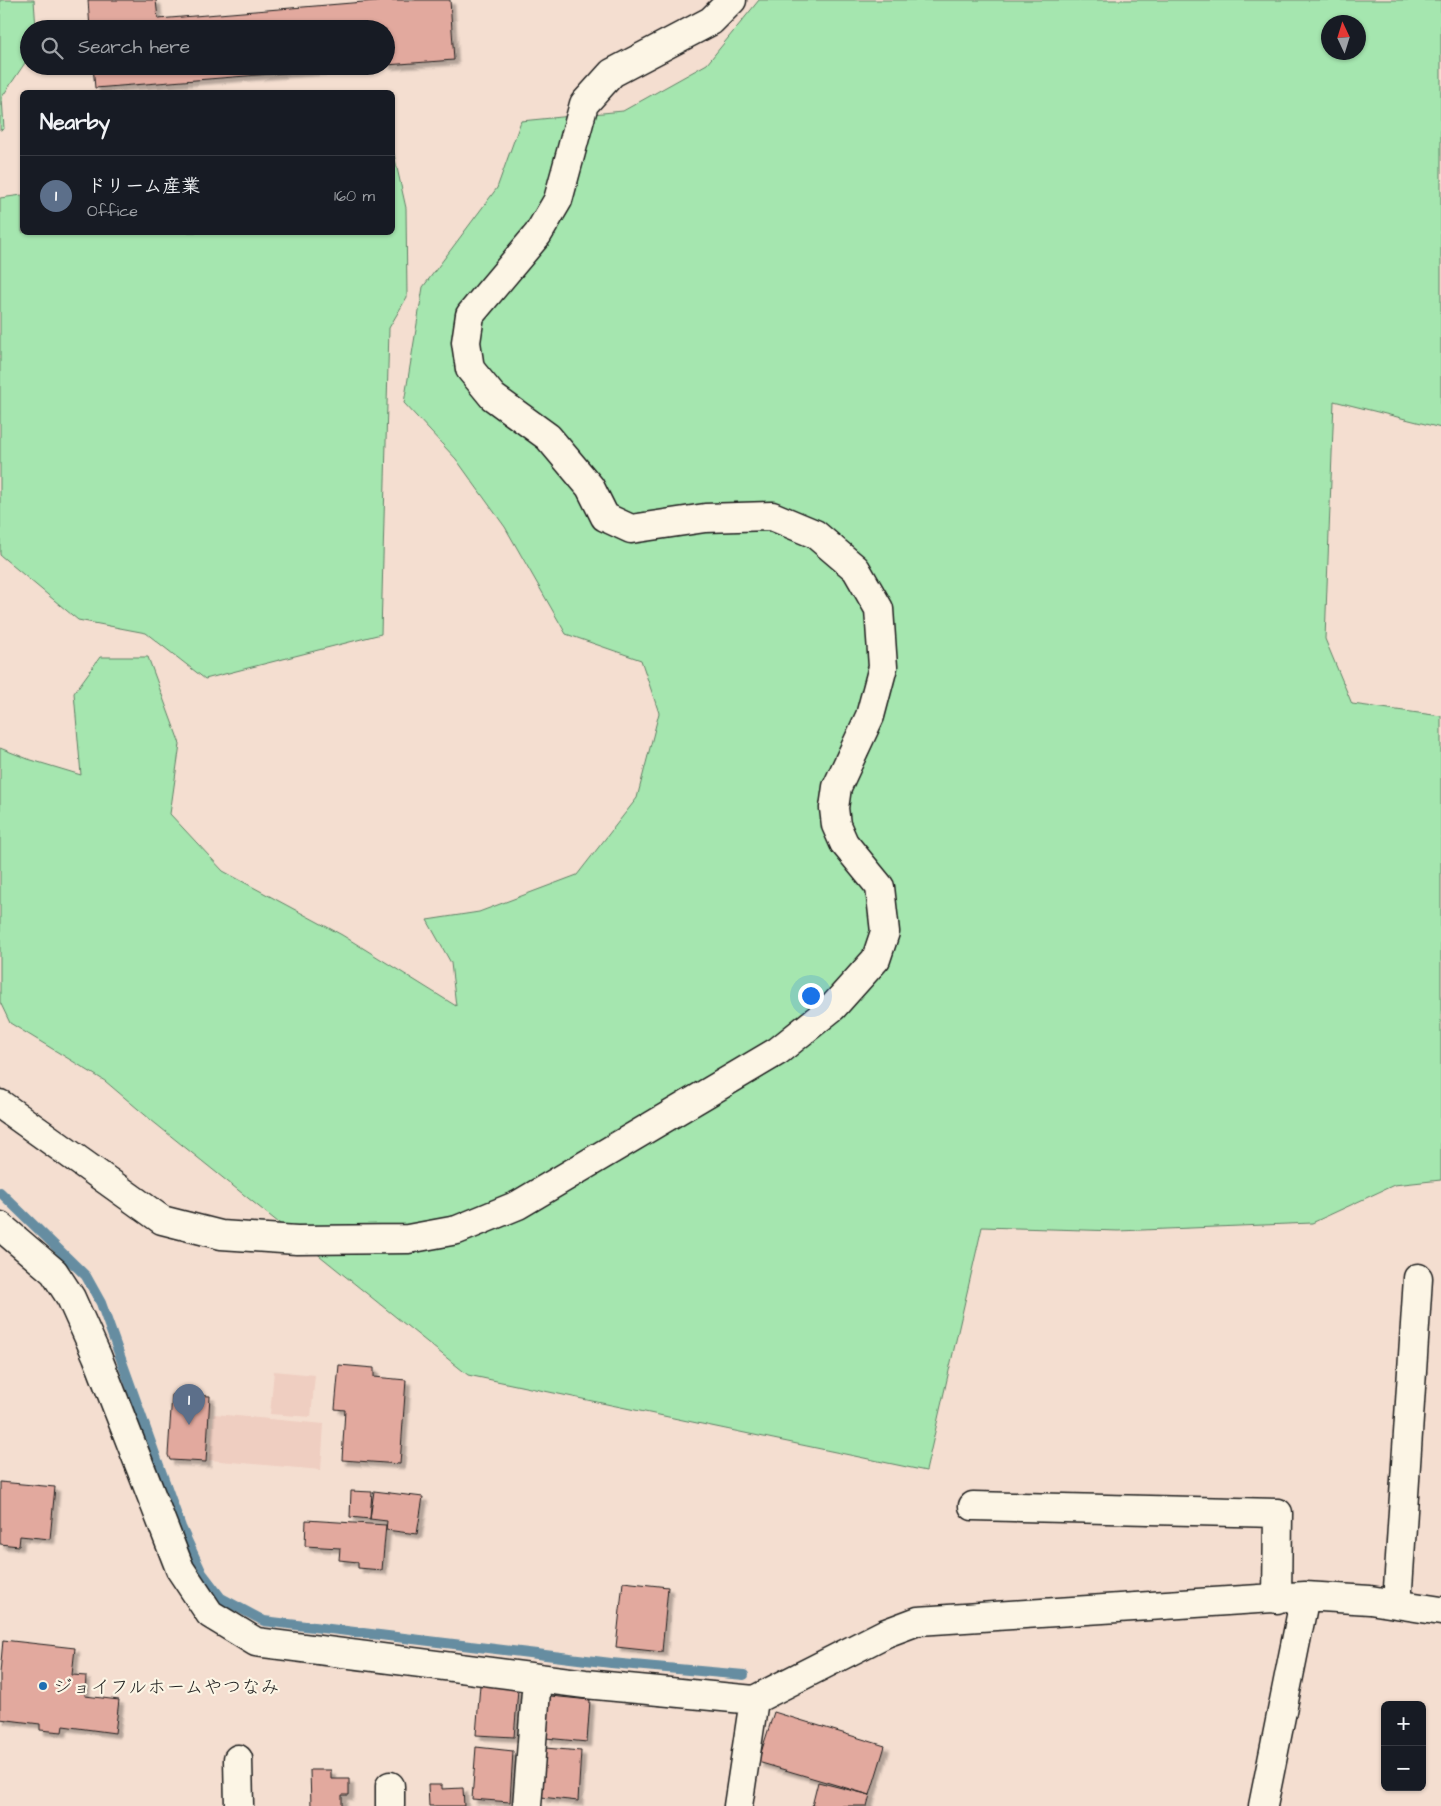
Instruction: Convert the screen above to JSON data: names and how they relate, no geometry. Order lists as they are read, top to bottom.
{
  "places": ["ジョイフルホームやつなみ"],
  "north": "top",
  "page": {
    "search": "Search here",
    "heading": "Nearby",
    "list": [
      {
        "mark": "1",
        "name": "ドリーム産業",
        "note": "Office",
        "value": "160 m"
      }
    ],
    "pins": "1",
    "map_buttons": ["+", "−"]
  }
}
